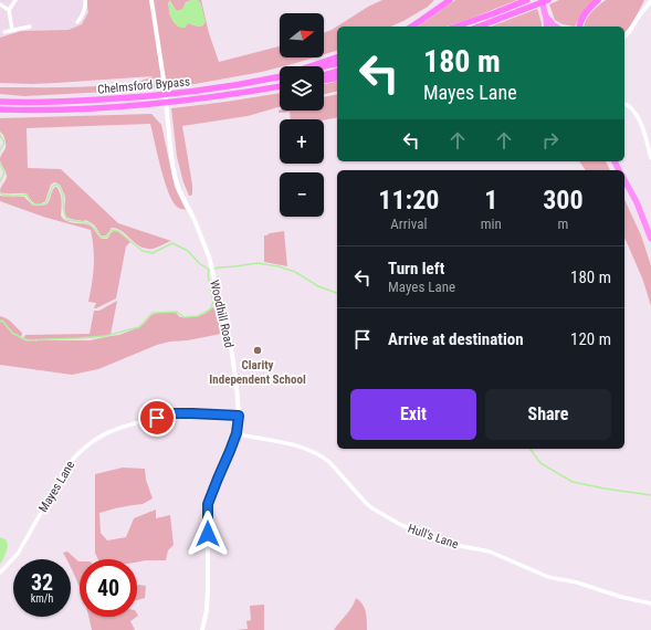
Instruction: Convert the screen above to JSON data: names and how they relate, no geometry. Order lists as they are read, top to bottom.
{
  "streets": {
    "highway": ["Chelmsford Bypass"],
    "street": ["Woodhill Road", "Mayes Lane", "Hull's Lane"]
  },
  "crossings": [
    ["Woodhill Road", "Mayes Lane"],
    ["Woodhill Road", "Hull's Lane"]
  ],
  "places": ["Clarity Independent School"],
  "north": "right",
  "page": {
    "map_buttons": ["+", "−"],
    "turn": ["180 m", "Mayes Lane"],
    "eta": [
      "11:20",
      "Arrival",
      "1",
      "min",
      "300",
      "m"
    ],
    "list": [
      {
        "name": "Turn left",
        "note": "Mayes Lane",
        "value": "180 m"
      },
      {
        "name": "Arrive at destination",
        "value": "120 m"
      }
    ],
    "buttons": ["Exit", "Share"],
    "speed": "32 km/h",
    "limit": "40"
  }
}
